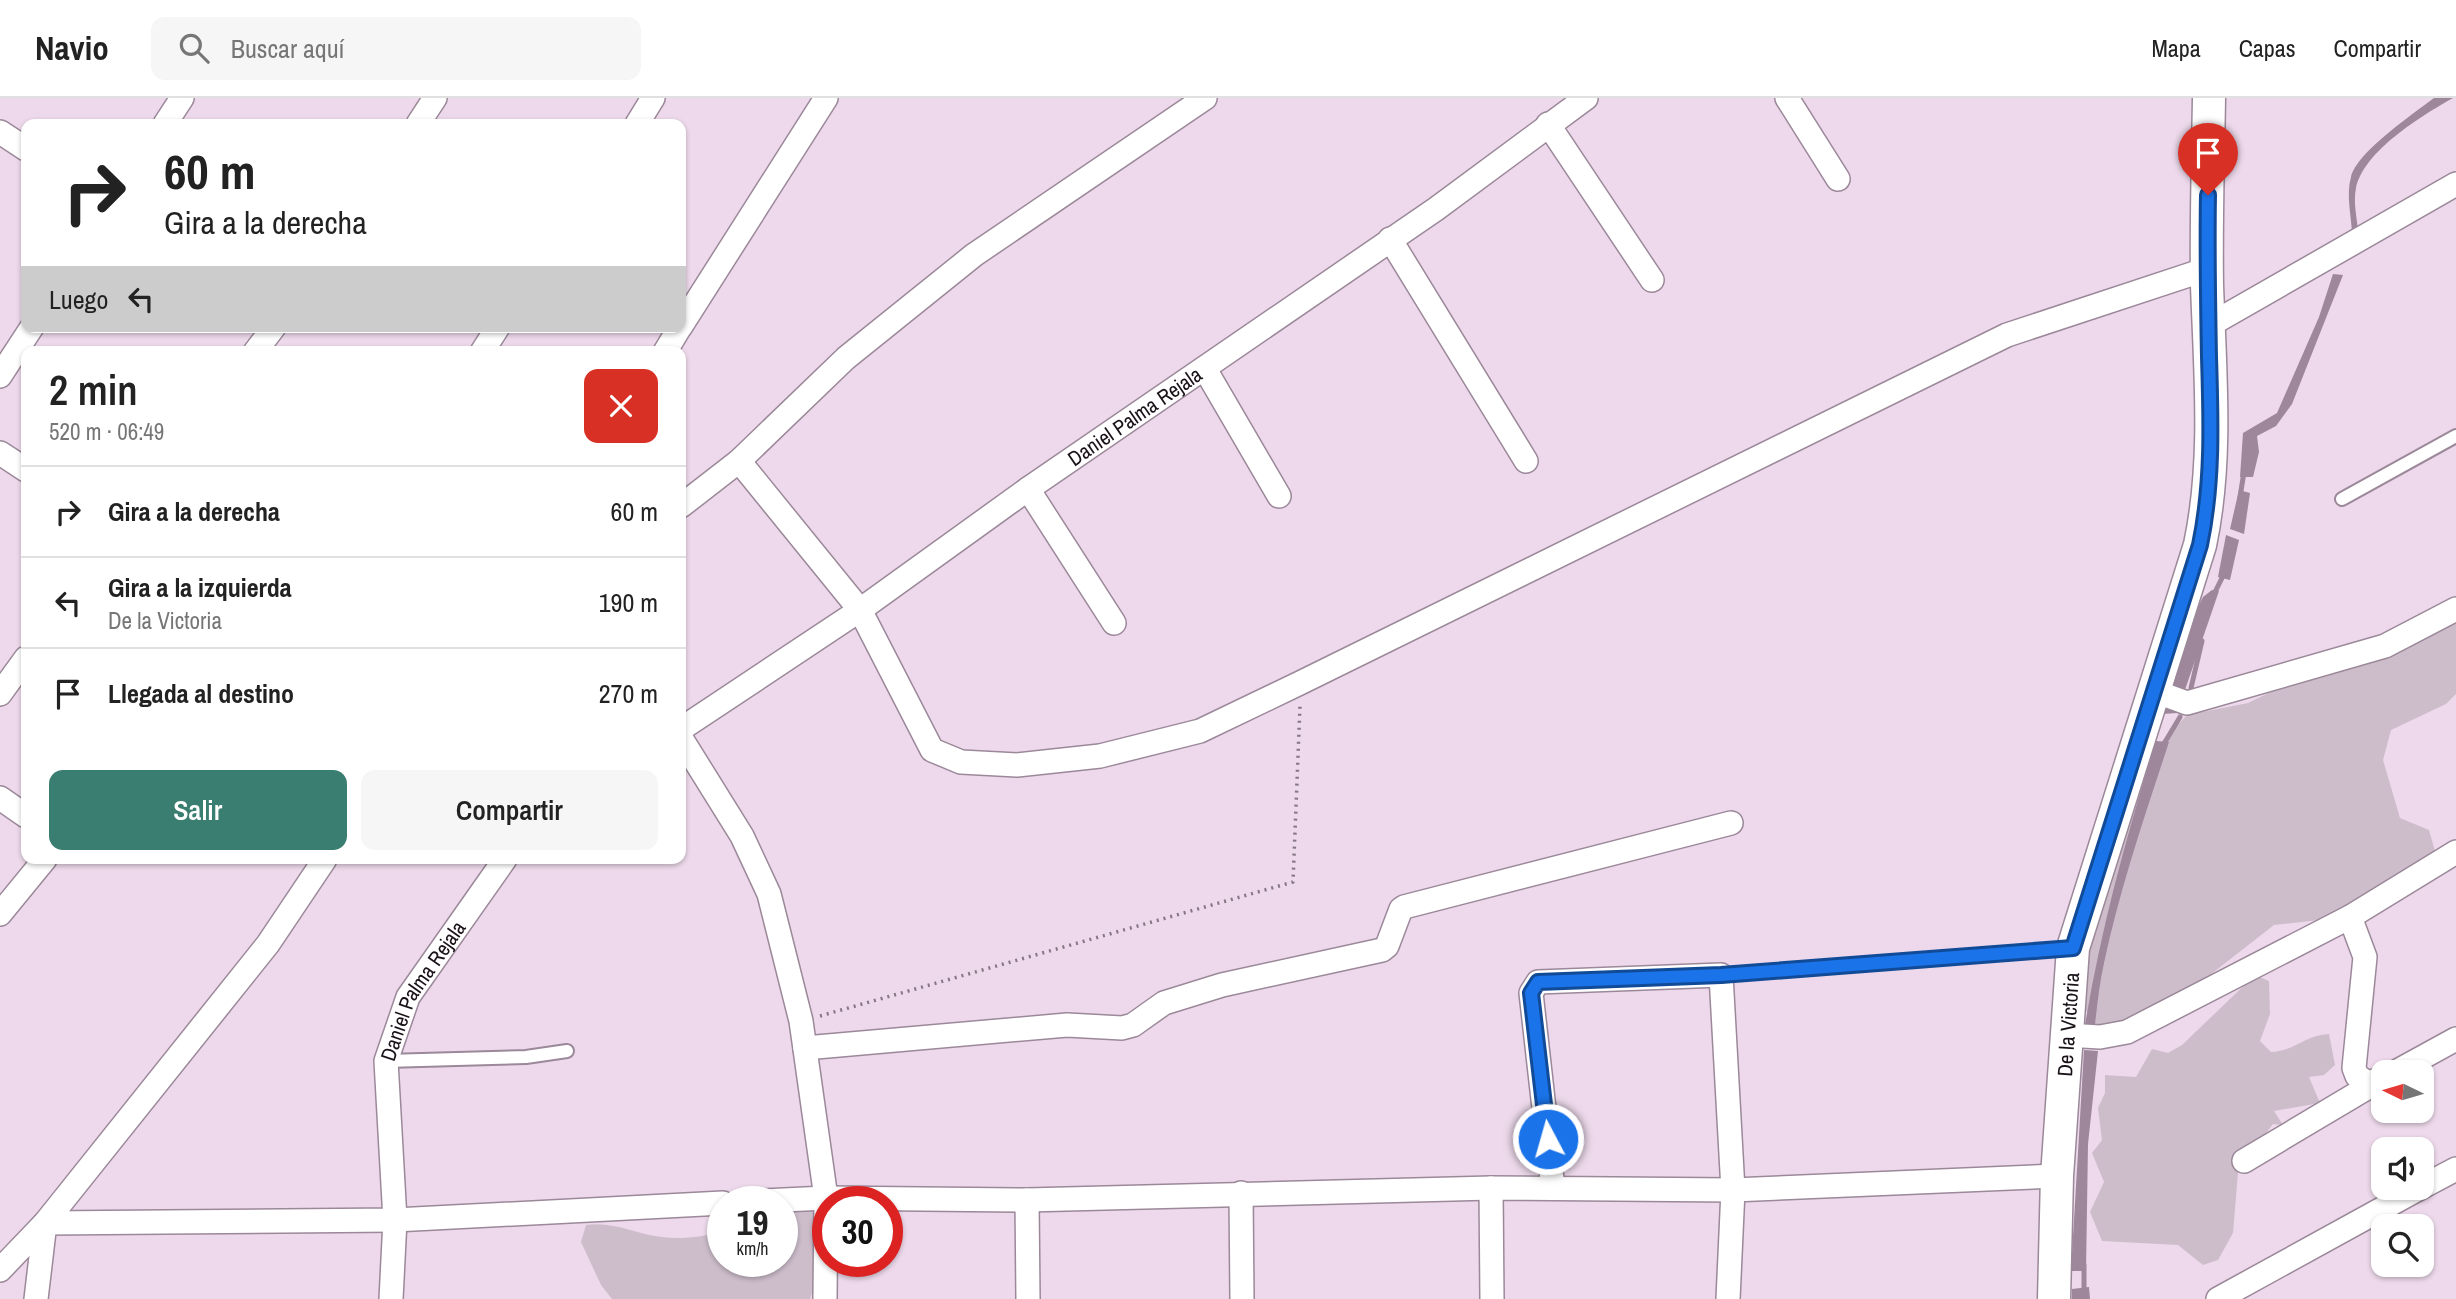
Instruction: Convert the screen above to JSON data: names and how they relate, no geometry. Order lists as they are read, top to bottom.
{
  "streets": {
    "main road": ["De la Victoria"],
    "street": ["Daniel Palma Rejala"]
  },
  "north": "left",
  "page": {
    "header": "Navio",
    "search": "Buscar aquí",
    "nav": ["Mapa", "Capas", "Compartir"],
    "turn": ["60 m", "Gira a la derecha"],
    "then": "Luego",
    "heading": ["2 min", "520 m · 06:49"],
    "list": [
      {
        "name": "Gira a la derecha",
        "value": "60 m"
      },
      {
        "name": "Gira a la izquierda",
        "note": "De la Victoria",
        "value": "190 m"
      },
      {
        "name": "Llegada al destino",
        "value": "270 m"
      }
    ],
    "buttons": ["Salir", "Compartir"],
    "speed": "19 km/h",
    "limit": "30"
  }
}
